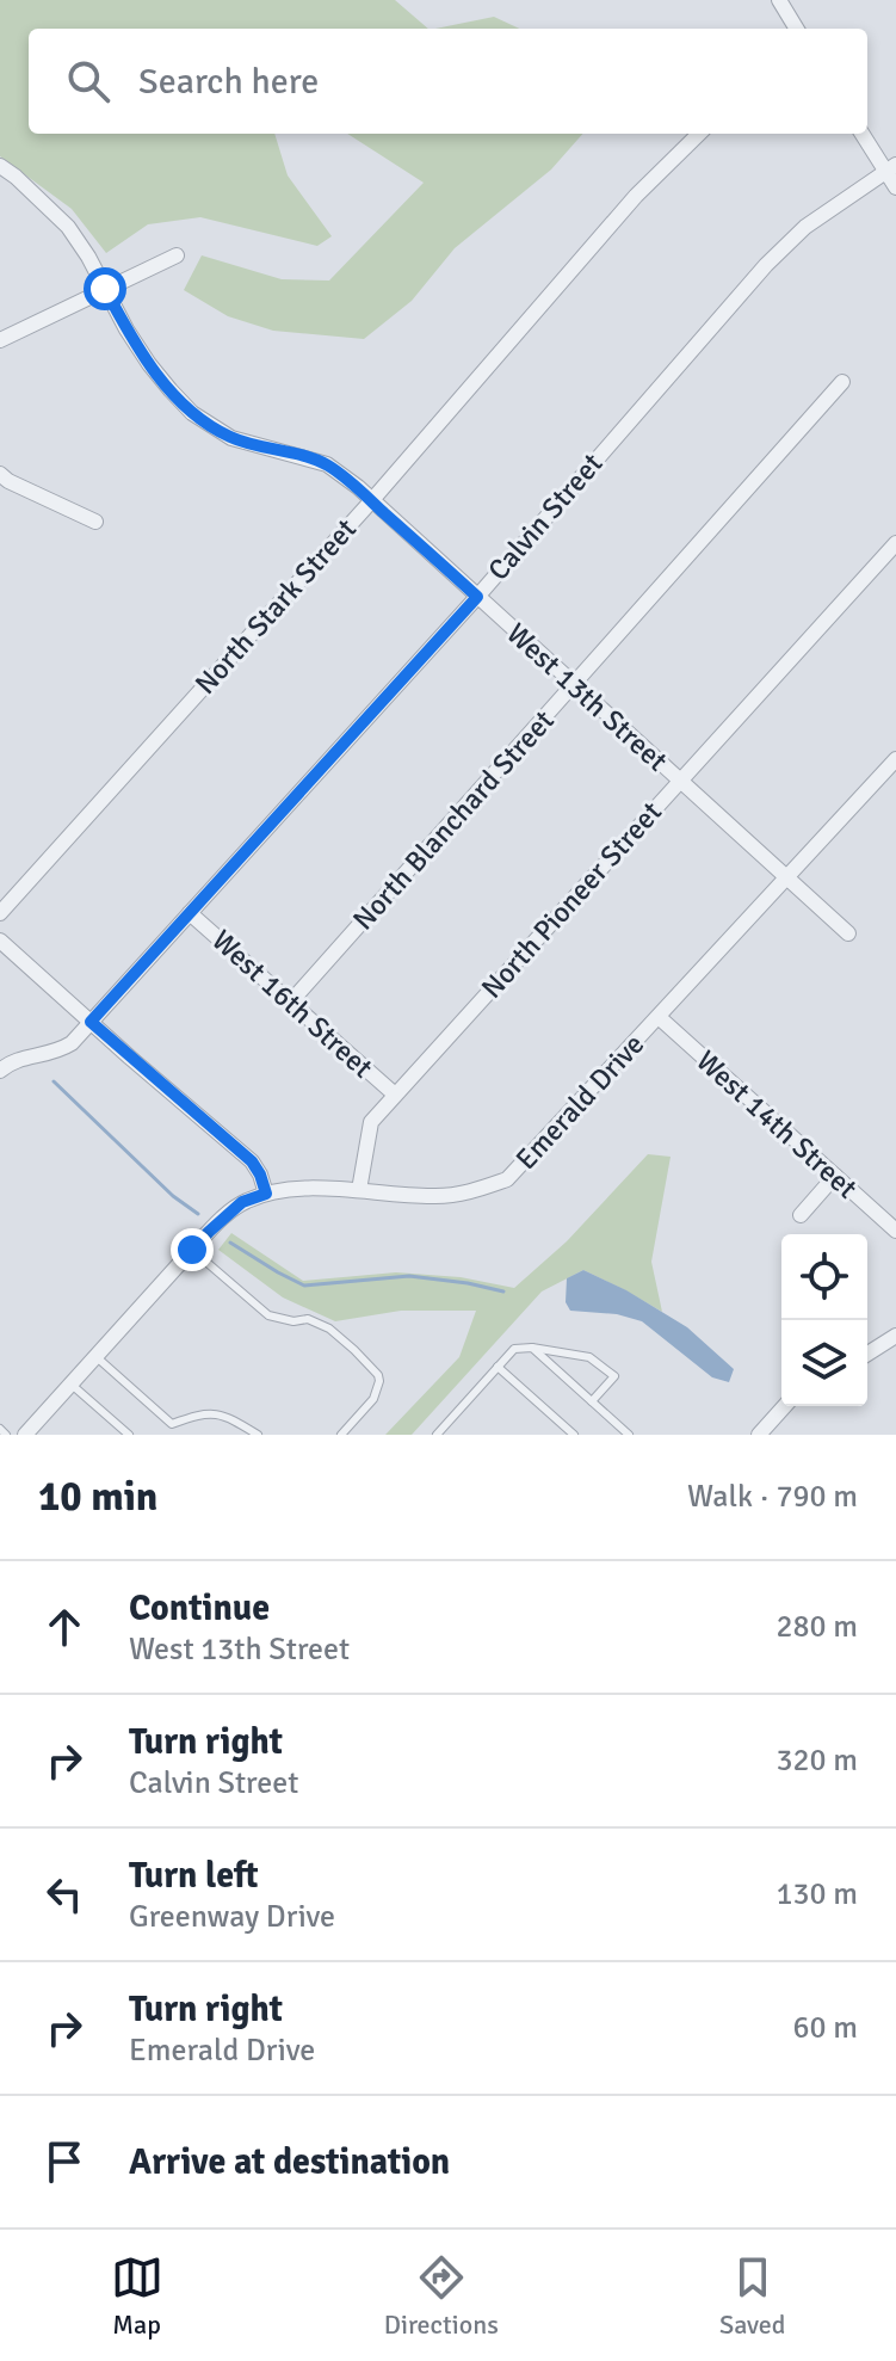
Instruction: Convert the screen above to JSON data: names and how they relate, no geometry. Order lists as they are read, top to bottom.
{
  "streets": {
    "street": [
      "Calvin Street",
      "North Stark Street",
      "West 13th Street",
      "North Blanchard Street",
      "North Pioneer Street",
      "West 16th Street",
      "Emerald Drive",
      "West 14th Street"
    ]
  },
  "crossings": [
    ["Calvin Street", "West 13th Street"],
    ["Calvin Street", "West 16th Street"],
    ["North Stark Street", "West 13th Street"],
    ["West 13th Street", "North Blanchard Street"],
    ["West 13th Street", "North Pioneer Street"],
    ["West 13th Street", "Emerald Drive"],
    ["North Blanchard Street", "West 16th Street"],
    ["North Pioneer Street", "West 16th Street"],
    ["North Pioneer Street", "Emerald Drive"],
    ["Emerald Drive", "West 14th Street"]
  ],
  "page": {
    "search": "Search here",
    "heading": ["10 min", "Walk · 790 m"],
    "list": [
      ["Continue", "West 13th Street", "280 m"],
      ["Turn right", "Calvin Street", "320 m"],
      ["Turn left", "Greenway Drive", "130 m"],
      ["Turn right", "Emerald Drive", "60 m"],
      "Arrive at destination"
    ],
    "nav": ["Map", "Directions", "Saved"]
  }
}
